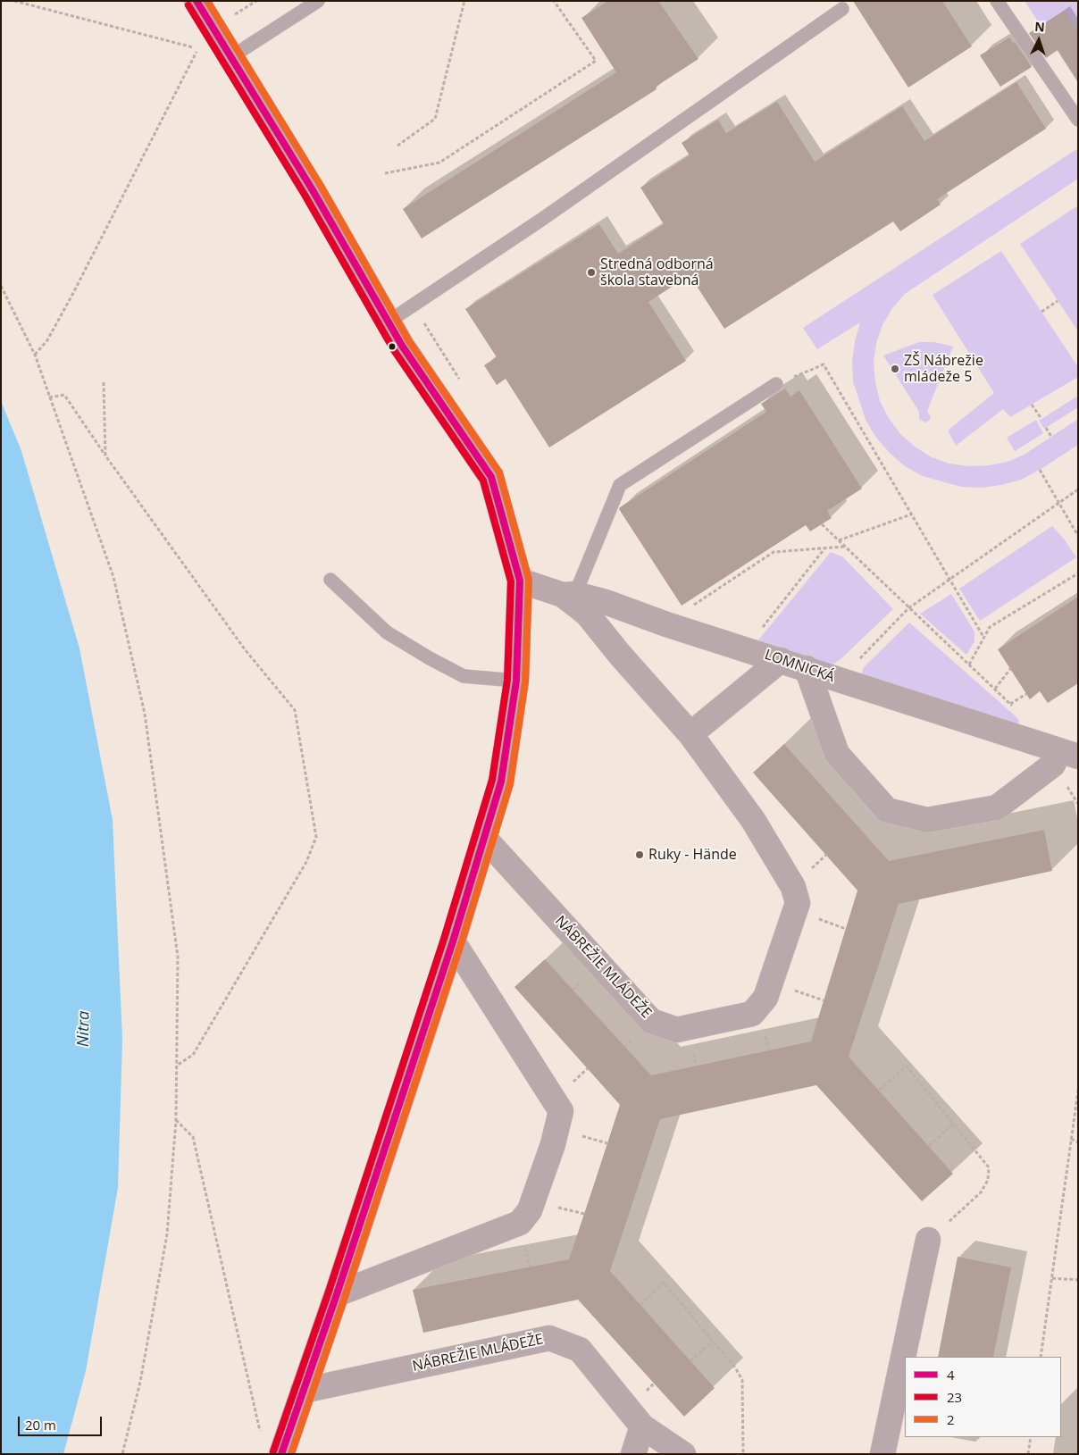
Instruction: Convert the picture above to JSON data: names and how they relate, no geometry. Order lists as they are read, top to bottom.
{
  "streets": {
    "street": ["LOMNICKÁ", "NÁBREŽIE MLÁDEŽE"]
  },
  "crossings": [
    ["LOMNICKÁ", "NÁBREŽIE MLÁDEŽE"]
  ],
  "water": ["Nitra"],
  "places": ["Stredná odborná škola stavebná", "ZŠ Nábrežie mládeže 5", "Ruky - Hände"],
  "lines": ["transit line 4", "transit line 2", "transit line 23"],
  "legend": ["4", "23", "2"],
  "scale_bar": "20 m",
  "north": "top"
}
